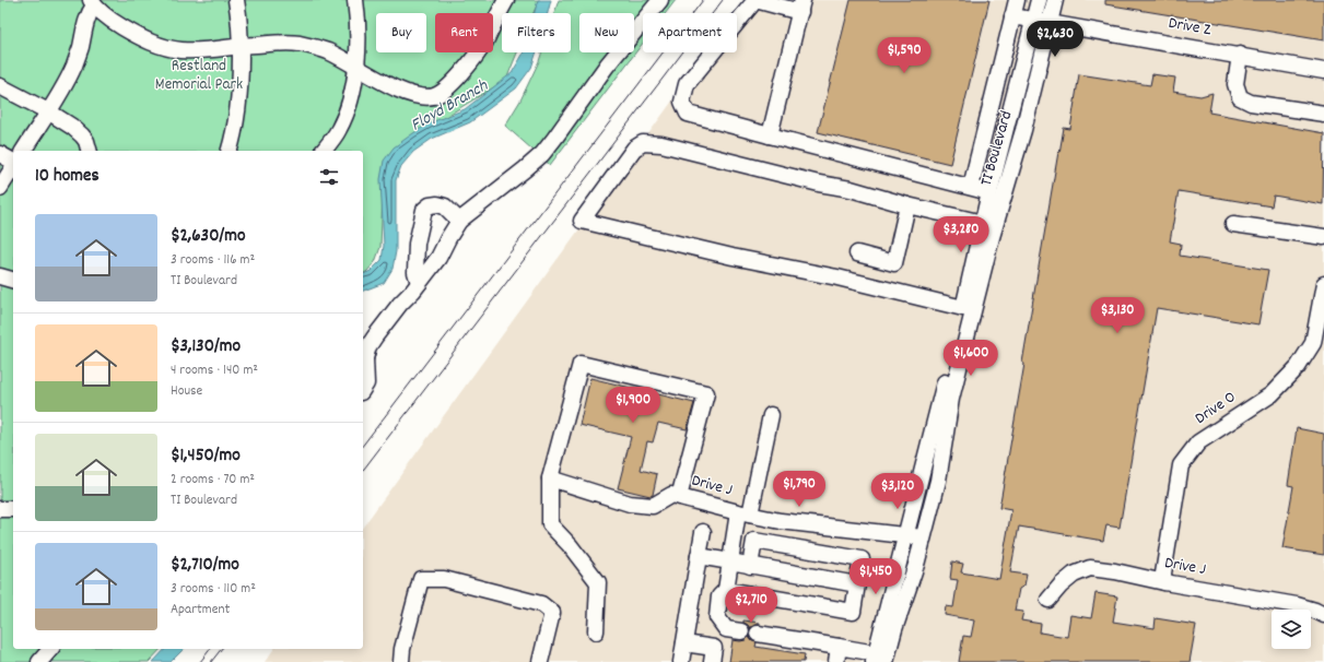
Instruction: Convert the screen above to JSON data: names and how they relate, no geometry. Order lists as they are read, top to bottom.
{
  "streets": {
    "street": [
      "Drive Z",
      "TI Boulevard",
      "Drive O",
      "Drive J"
    ]
  },
  "crossings": [
    ["Drive Z", "TI Boulevard"],
    ["TI Boulevard", "Drive J"],
    ["Drive O", "Drive J"]
  ],
  "water": ["Floyd Branch"],
  "parks": ["Restland Memorial Park"],
  "page": {
    "chip": [
      "Buy",
      "Rent",
      "Filters",
      "New",
      "Apartment"
    ],
    "price": [
      "$2,630",
      "$1,590",
      "$3,280",
      "$3,130",
      "$1,600",
      "$1,900",
      "$1,790",
      "$3,120",
      "$1,450",
      "$2,710"
    ],
    "heading": "10 homes",
    "list": [
      {
        "name": "$2,630/mo",
        "note": "3 rooms · 116 m² · TI Boulevard"
      },
      {
        "name": "$3,130/mo",
        "note": "4 rooms · 140 m² · House"
      },
      {
        "name": "$1,450/mo",
        "note": "2 rooms · 70 m² · TI Boulevard"
      },
      {
        "name": "$2,710/mo",
        "note": "3 rooms · 110 m² · Apartment"
      }
    ]
  }
}
